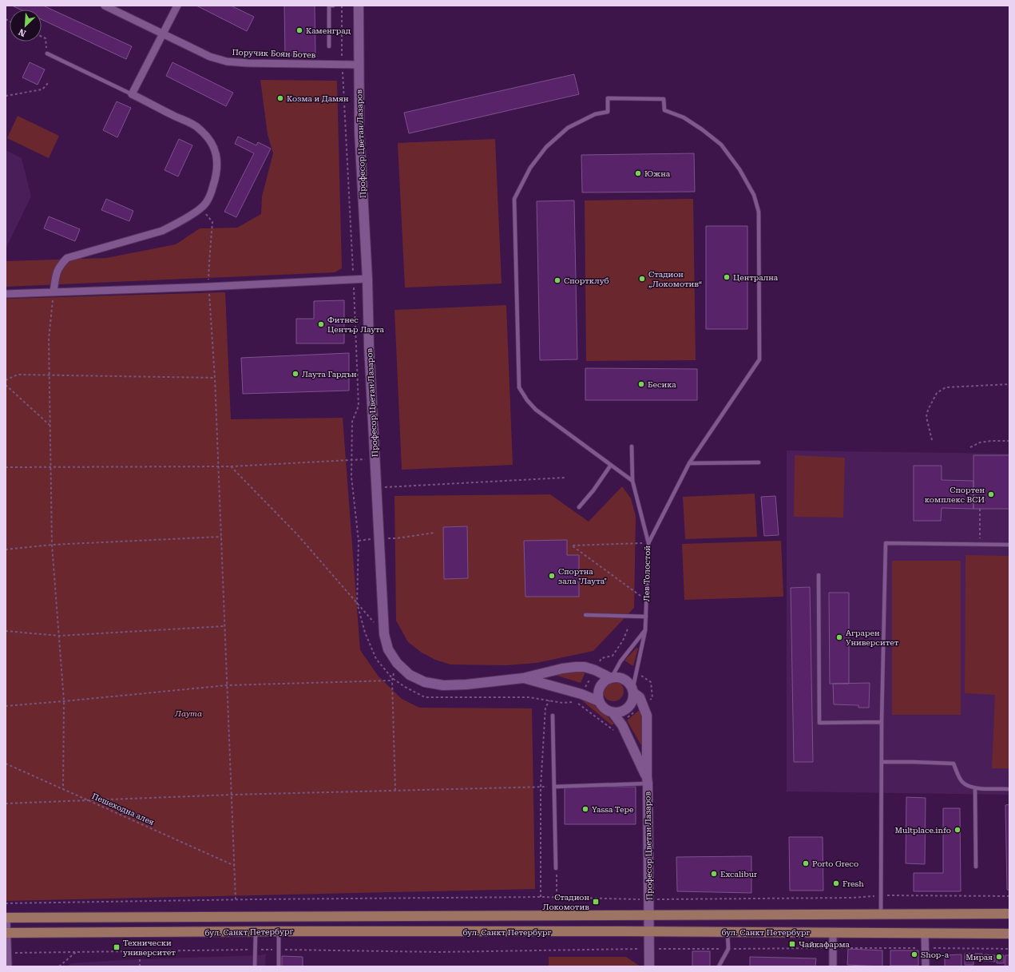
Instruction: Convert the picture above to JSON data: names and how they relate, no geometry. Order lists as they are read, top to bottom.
{
  "streets": {
    "main road": ["бул. Санкт Петербург"],
    "street": ["Поручик Боян Ботев", "Професор Цветан Лазаров"],
    "lane": ["Лев Толостой"],
    "path": ["Пешеходна алея"]
  },
  "crossings": [
    ["Поручик Боян Ботев", "Професор Цветан Лазаров"],
    ["Професор Цветан Лазаров", "Лев Толостой"],
    ["Професор Цветан Лазаров", "бул. Санкт Петербург"]
  ],
  "parks": ["Лаута"],
  "places": {
    "other": [
      "Каменград",
      "Козма и Дамян",
      "Южна",
      "Централна",
      "Стадион „Локомотив“",
      "Спортклуб",
      "Фитнес Център Лаута",
      "Лаута Гардън",
      "Бесика",
      "Спортен комплекс ВСИ",
      "Спортна зала \"Лаута\"",
      "Аграрен Университет",
      "Yassa Tepe",
      "Multplace.info",
      "Porto Greco",
      "Excalibur",
      "Fresh",
      "Shop-a",
      "Мирая"
    ],
    "transit": ["Стадион Локомотив", "Чайкафарма", "Технически университет"]
  },
  "north": "bottom left"
}
